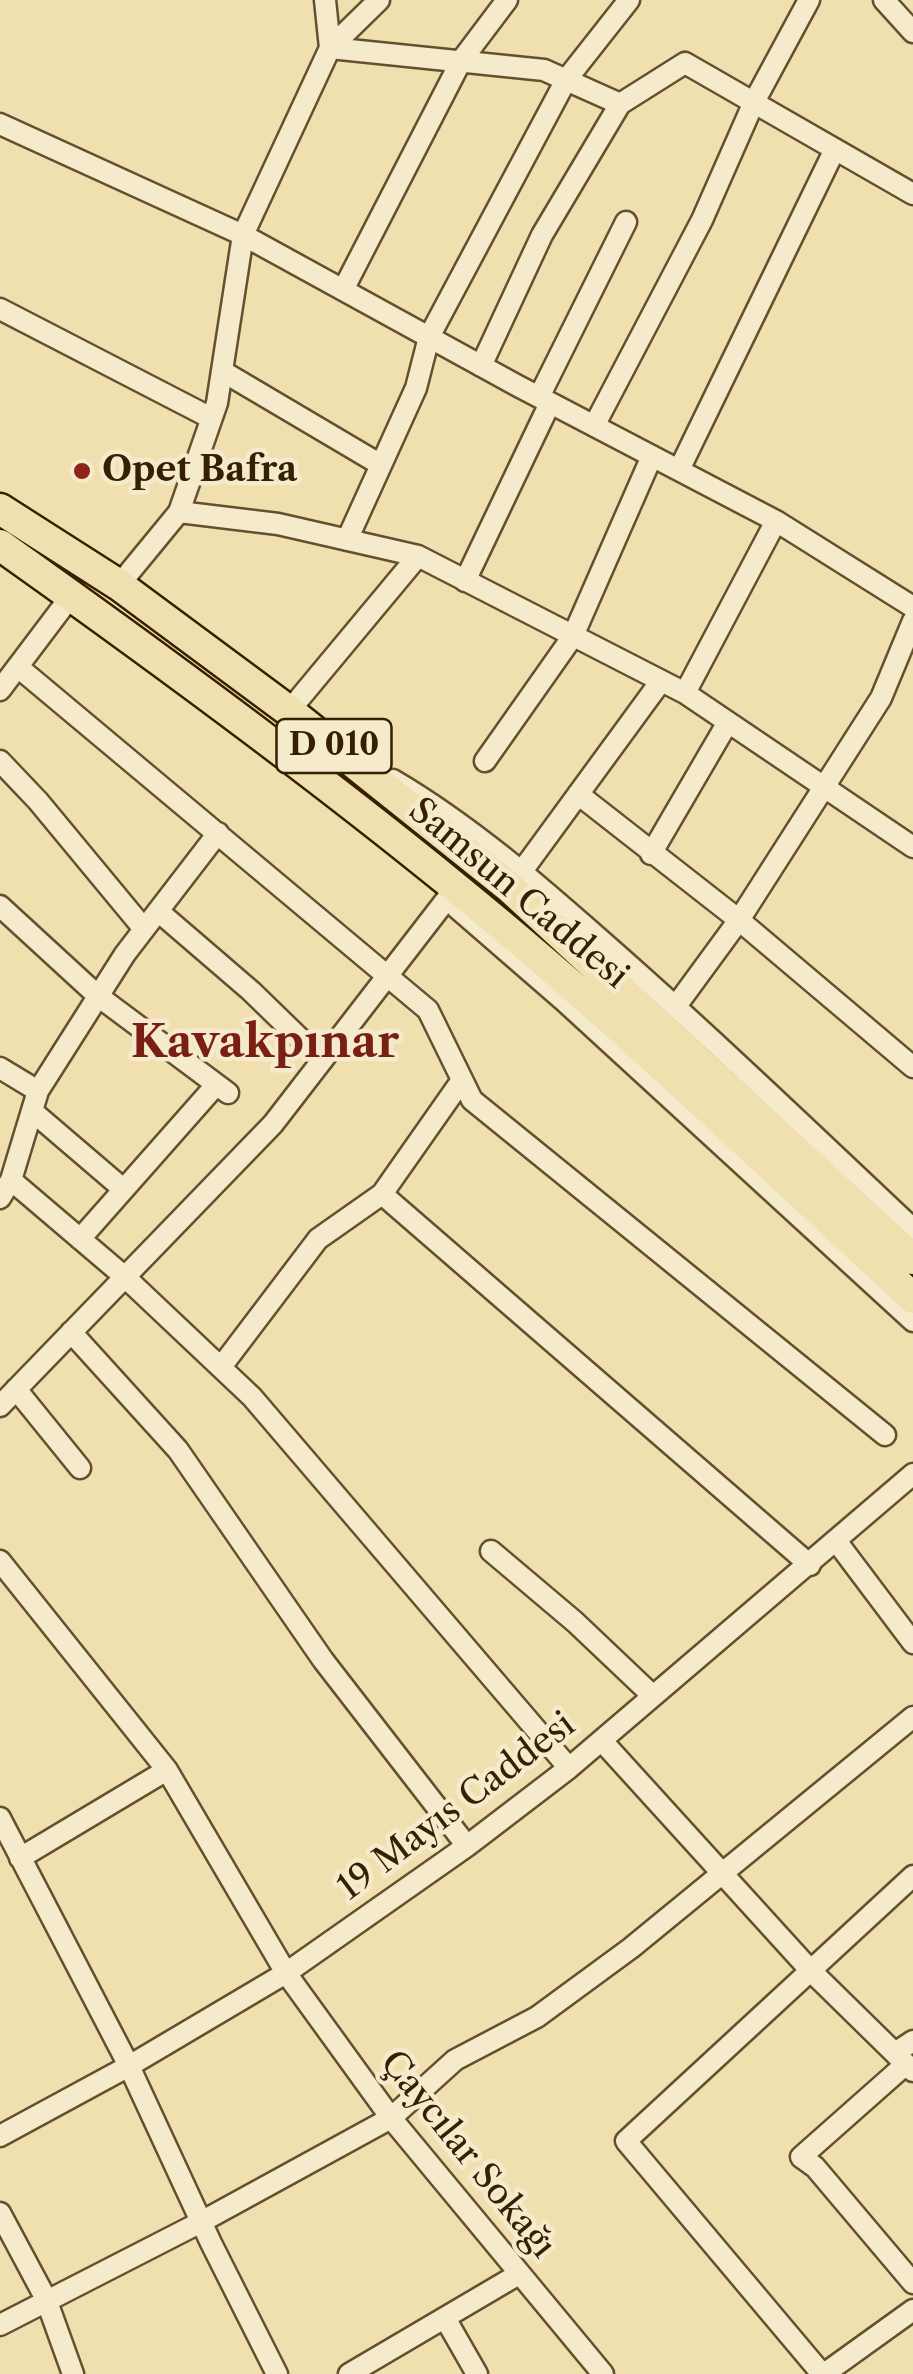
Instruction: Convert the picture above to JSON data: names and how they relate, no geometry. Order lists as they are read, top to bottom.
{
  "streets": {
    "highway": ["D 010", "Samsun Caddesi"],
    "street": ["19 Mayıs Caddesi", "Çaycılar Sokağı"]
  },
  "crossings": [
    ["19 Mayıs Caddesi", "Çaycılar Sokağı"]
  ],
  "districts": ["Kavakpınar"],
  "places": ["Opet Bafra"]
}
